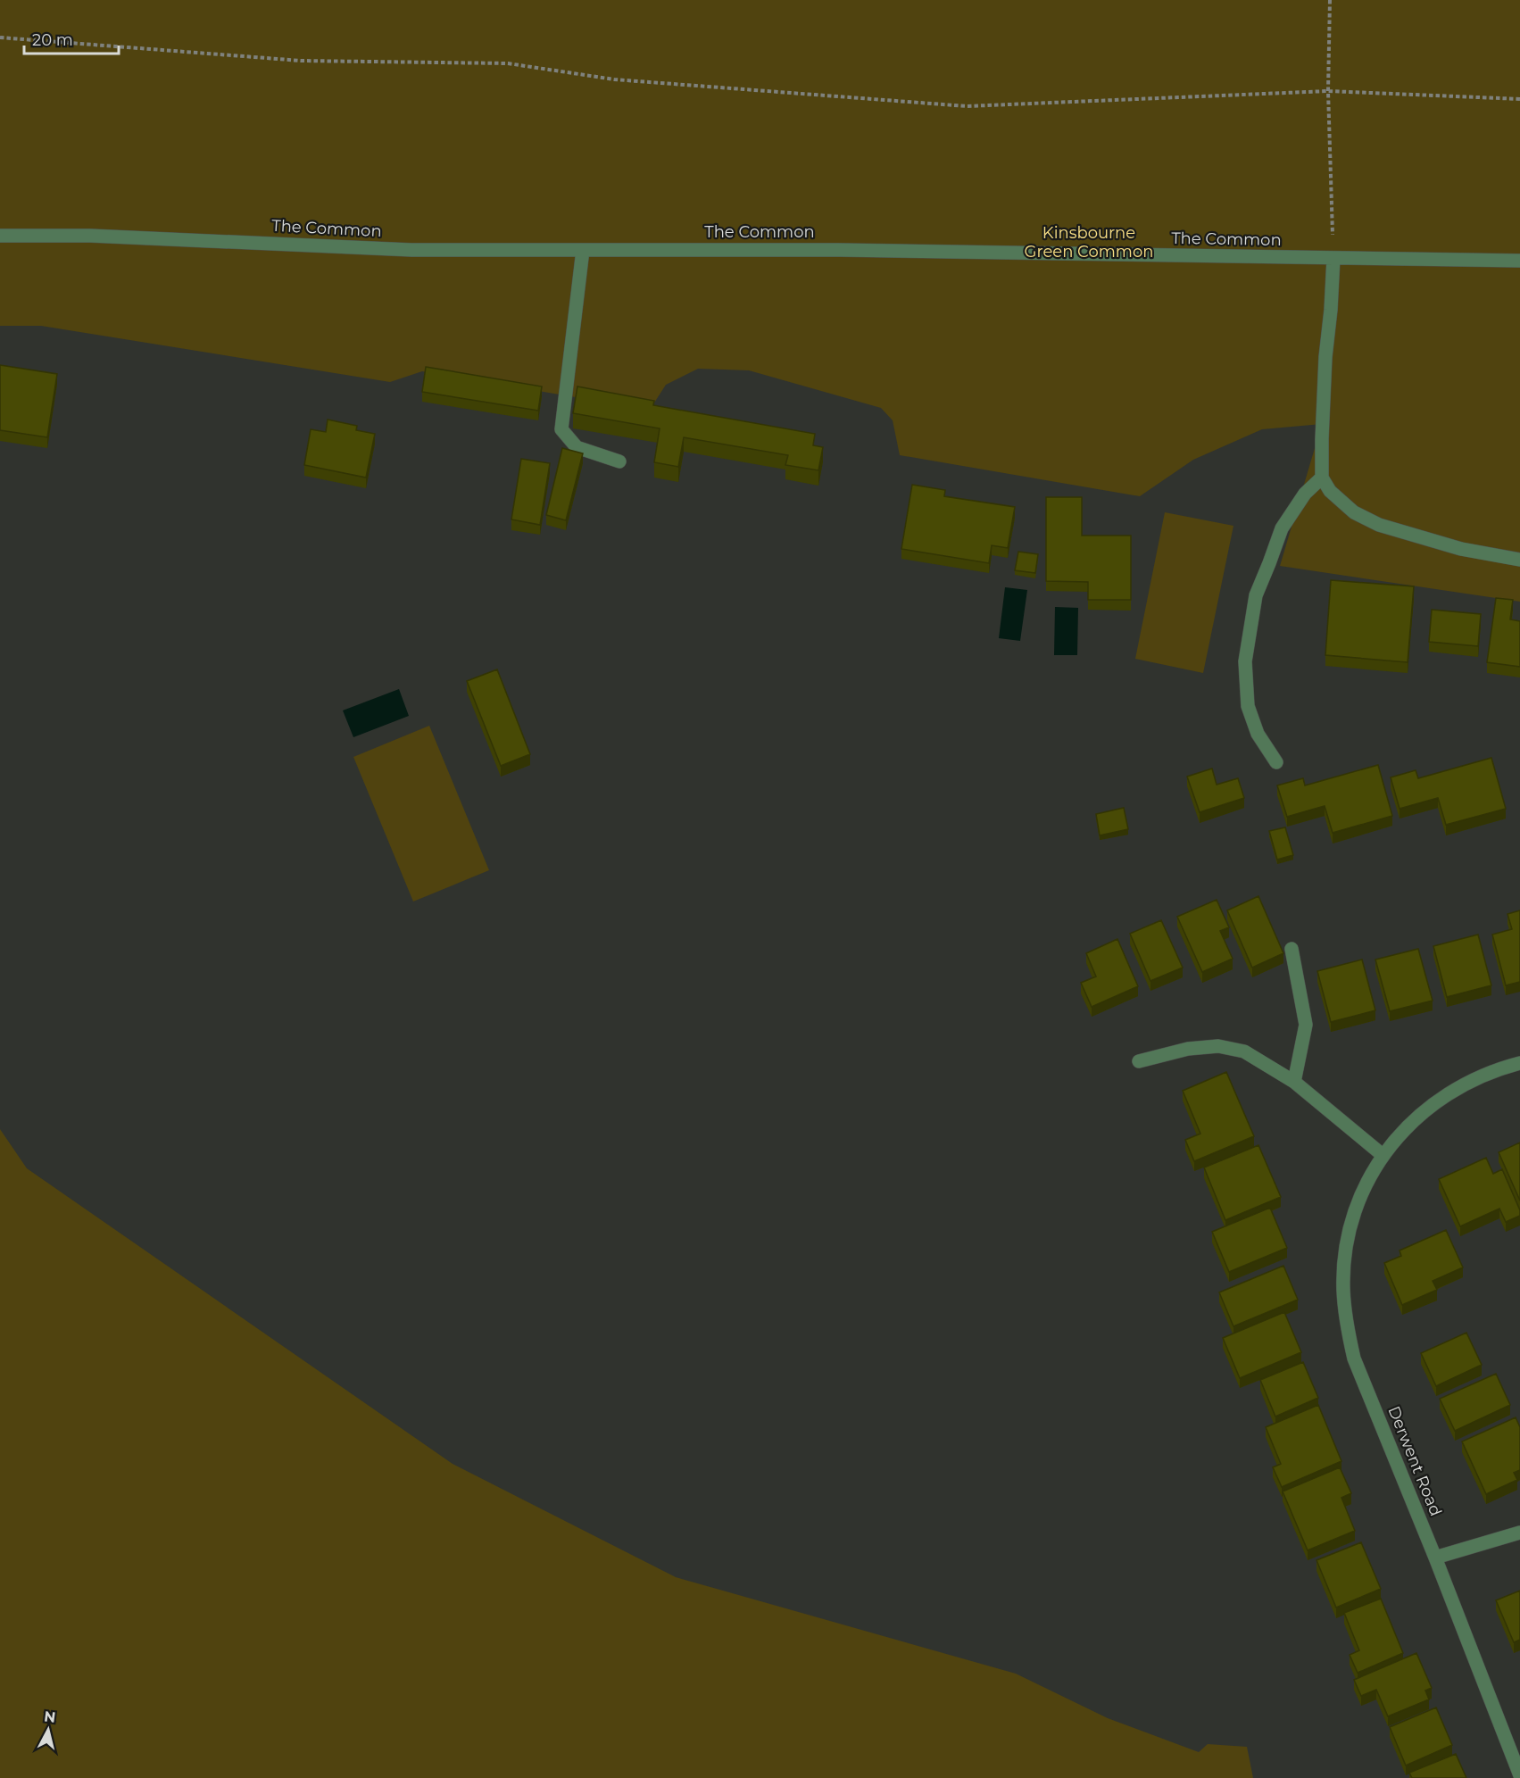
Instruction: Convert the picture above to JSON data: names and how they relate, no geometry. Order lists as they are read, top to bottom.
{
  "streets": {
    "street": ["The Common", "Derwent Road"]
  },
  "parks": ["Kinsbourne Green Common"],
  "scale_bar": "20 m",
  "north": "top"
}
